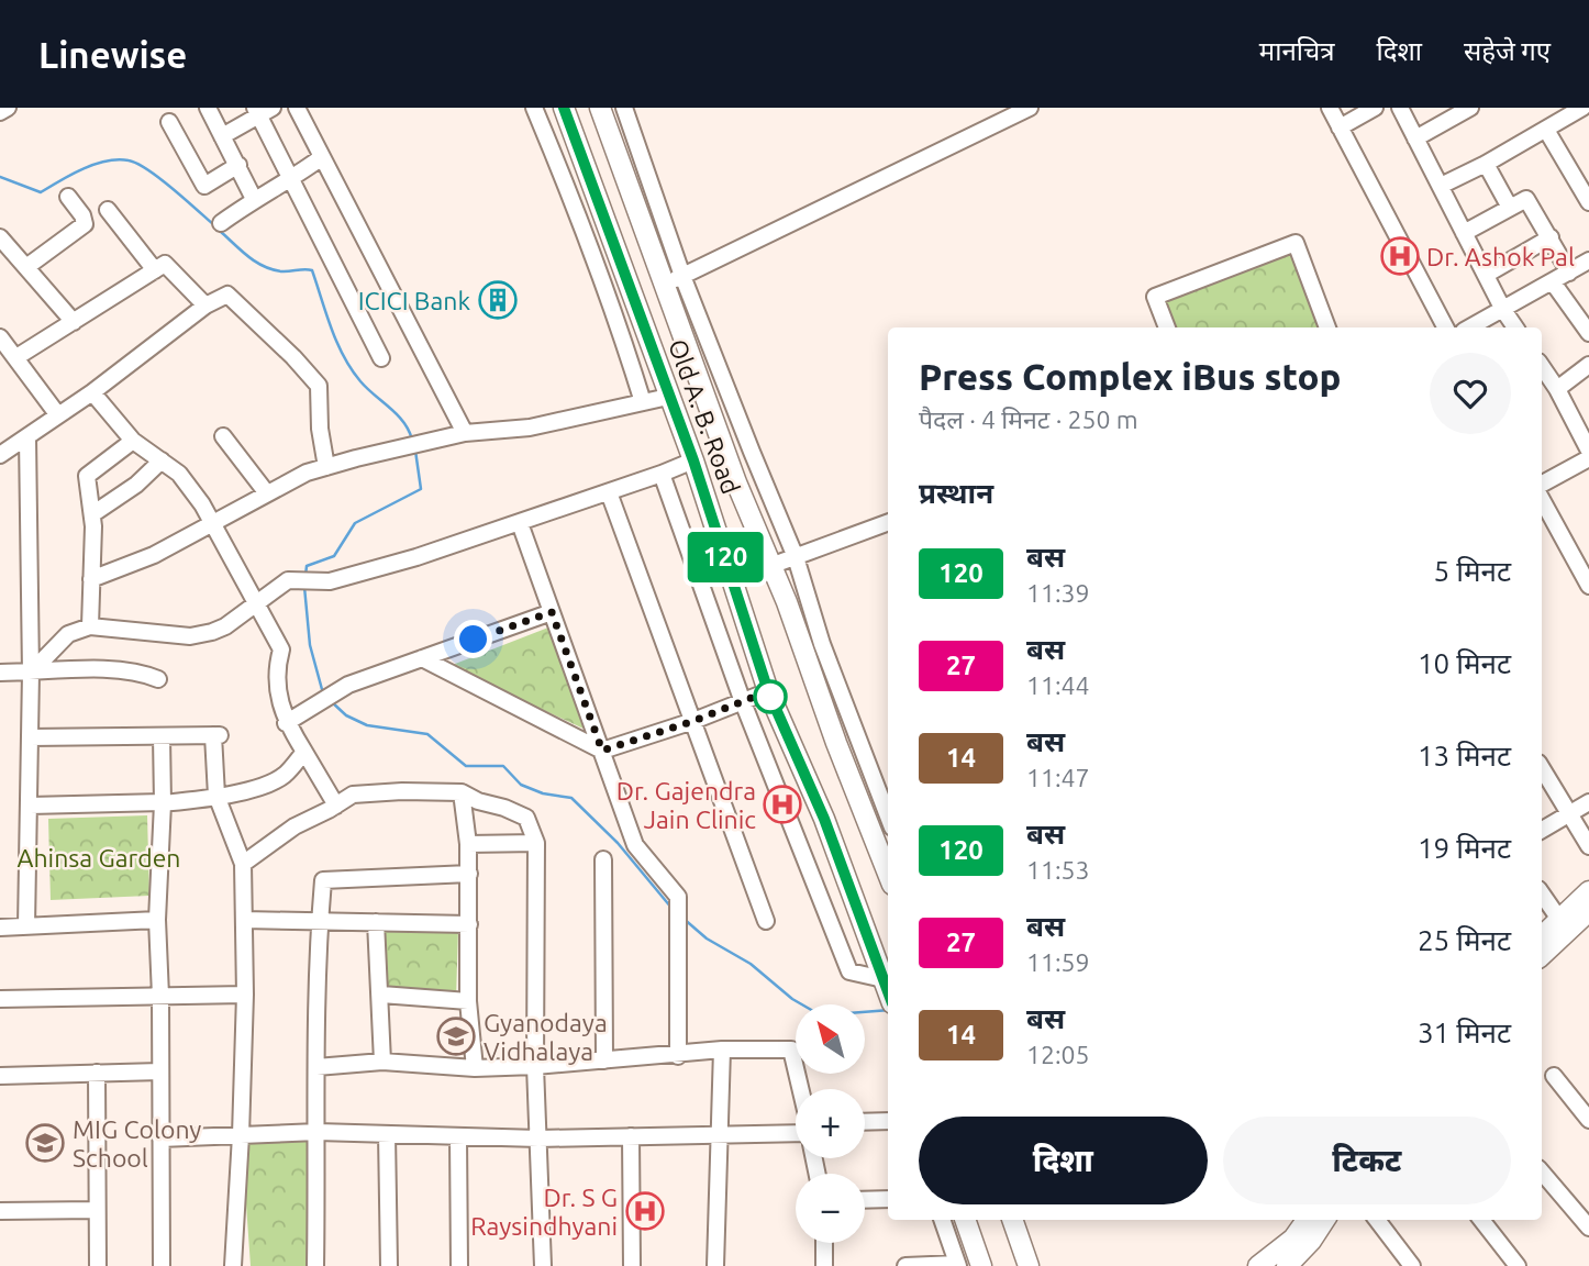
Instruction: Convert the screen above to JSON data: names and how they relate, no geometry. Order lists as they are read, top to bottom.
{
  "streets": {
    "main road": ["Old A. B. Road"]
  },
  "parks": ["Ahinsa Garden"],
  "places": {
    "hospital": ["Dr. Ashok Pal", "Dr. Gajendra Jain Clinic", "Dr. S G Raysindhyani"],
    "building": ["ICICI Bank"],
    "school or university": ["Gyanodaya Vidhalaya", "MIG Colony School"]
  },
  "lines": ["bus line 120"],
  "north": "top left",
  "page": {
    "header": "Linewise",
    "nav": ["मानचित्र", "दिशा", "सहेजे गए"],
    "on_map": "120",
    "heading": [
      ["Press Complex iBus stop", "पैदल · 4 मिनट · 250 m"],
      "प्रस्थान"
    ],
    "list": [
      {
        "mark": "120",
        "name": "बस",
        "note": "11:39",
        "value": "5 मिनट"
      },
      {
        "mark": "27",
        "name": "बस",
        "note": "11:44",
        "value": "10 मिनट"
      },
      {
        "mark": "14",
        "name": "बस",
        "note": "11:47",
        "value": "13 मिनट"
      },
      {
        "mark": "120",
        "name": "बस",
        "note": "11:53",
        "value": "19 मिनट"
      },
      {
        "mark": "27",
        "name": "बस",
        "note": "11:59",
        "value": "25 मिनट"
      },
      {
        "mark": "14",
        "name": "बस",
        "note": "12:05",
        "value": "31 मिनट"
      }
    ],
    "map_buttons": ["+", "−"],
    "buttons": ["दिशा", "टिकट"]
  }
}
